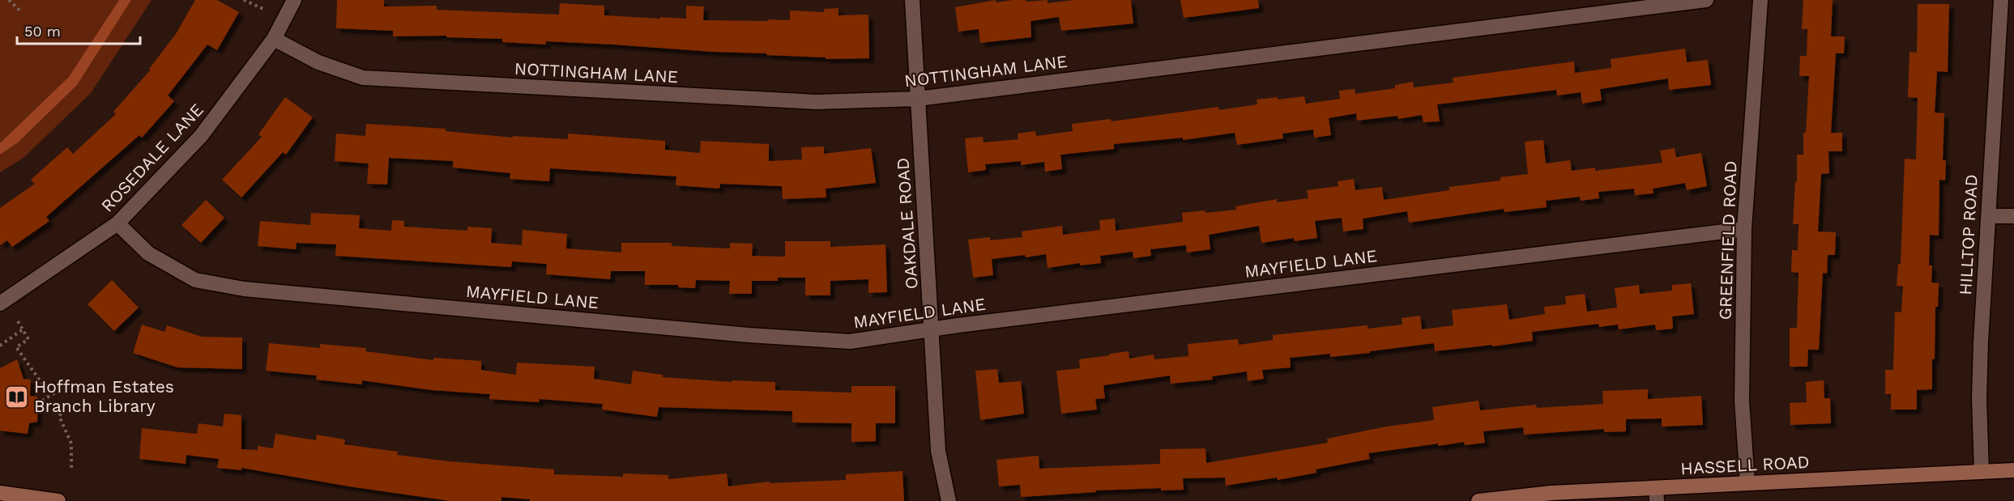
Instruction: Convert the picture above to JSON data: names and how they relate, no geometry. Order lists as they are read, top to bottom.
{
  "streets": {
    "street": [
      "NOTTINGHAM LANE",
      "ROSEDALE LANE",
      "OAKDALE ROAD",
      "HILLTOP ROAD",
      "GREENFIELD ROAD",
      "MAYFIELD LANE",
      "HASSELL ROAD"
    ]
  },
  "crossings": [
    ["NOTTINGHAM LANE", "ROSEDALE LANE"],
    ["NOTTINGHAM LANE", "OAKDALE ROAD"],
    ["ROSEDALE LANE", "MAYFIELD LANE"],
    ["OAKDALE ROAD", "MAYFIELD LANE"],
    ["HILLTOP ROAD", "HASSELL ROAD"],
    ["GREENFIELD ROAD", "MAYFIELD LANE"],
    ["GREENFIELD ROAD", "HASSELL ROAD"]
  ],
  "places": {
    "library": ["Hoffman Estates Branch Library"]
  },
  "scale_bar": "50 m"
}
